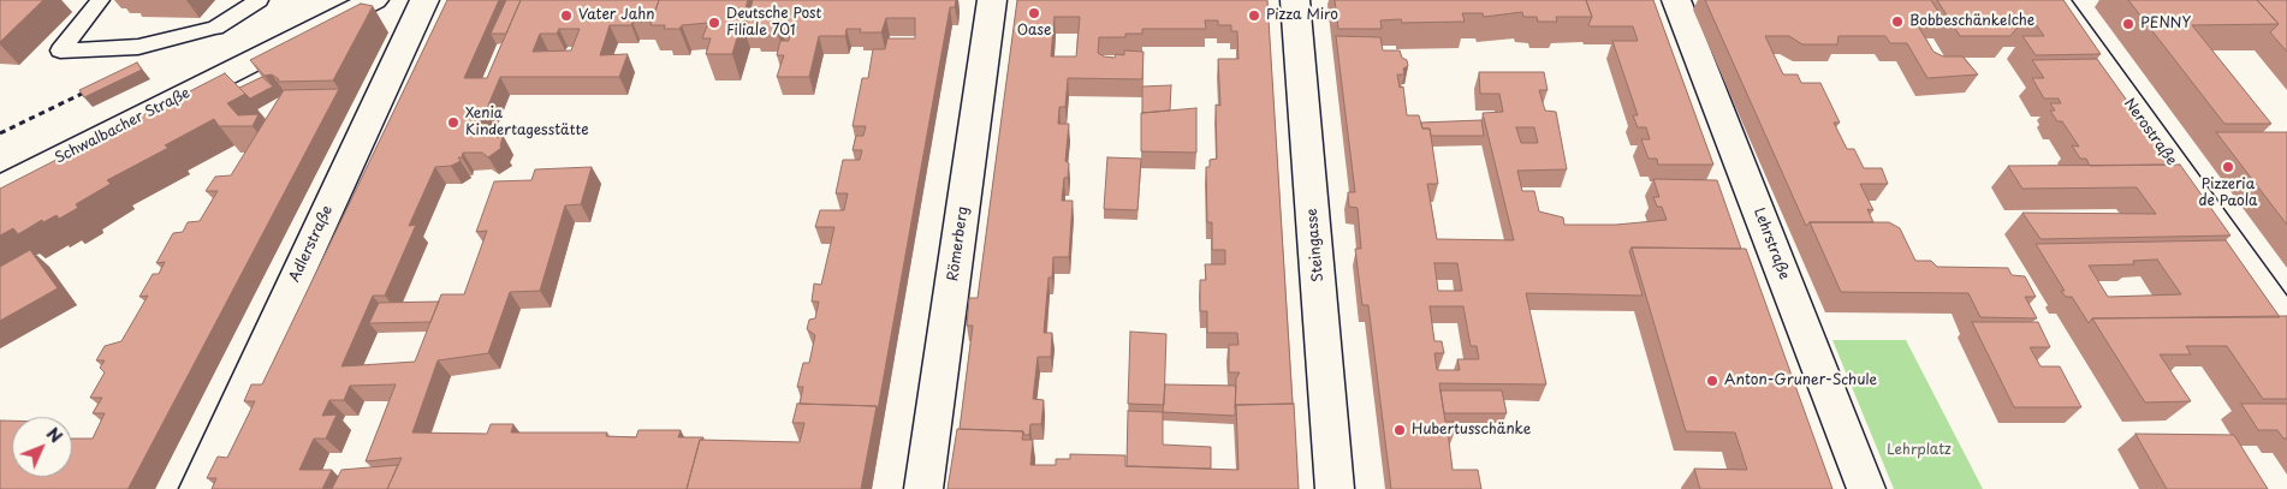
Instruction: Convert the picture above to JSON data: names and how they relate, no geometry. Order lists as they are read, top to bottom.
{
  "streets": {
    "street": [
      "Schwalbacher Straße",
      "Nerostraße",
      "Adlerstraße",
      "Römerberg",
      "Lehrstraße",
      "Steingasse"
    ]
  },
  "parks": ["Lehrplatz"],
  "places": [
    "Oase",
    "Vater Jahn",
    "Pizza Miro",
    "Bobbeschänkelche",
    "Deutsche Post Filiale 701",
    "PENNY",
    "Xenia Kindertagesstätte",
    "Pizzeria de Paola",
    "Anton-Gruner-Schule",
    "Hubertusschänke"
  ],
  "north": "top right"
}
